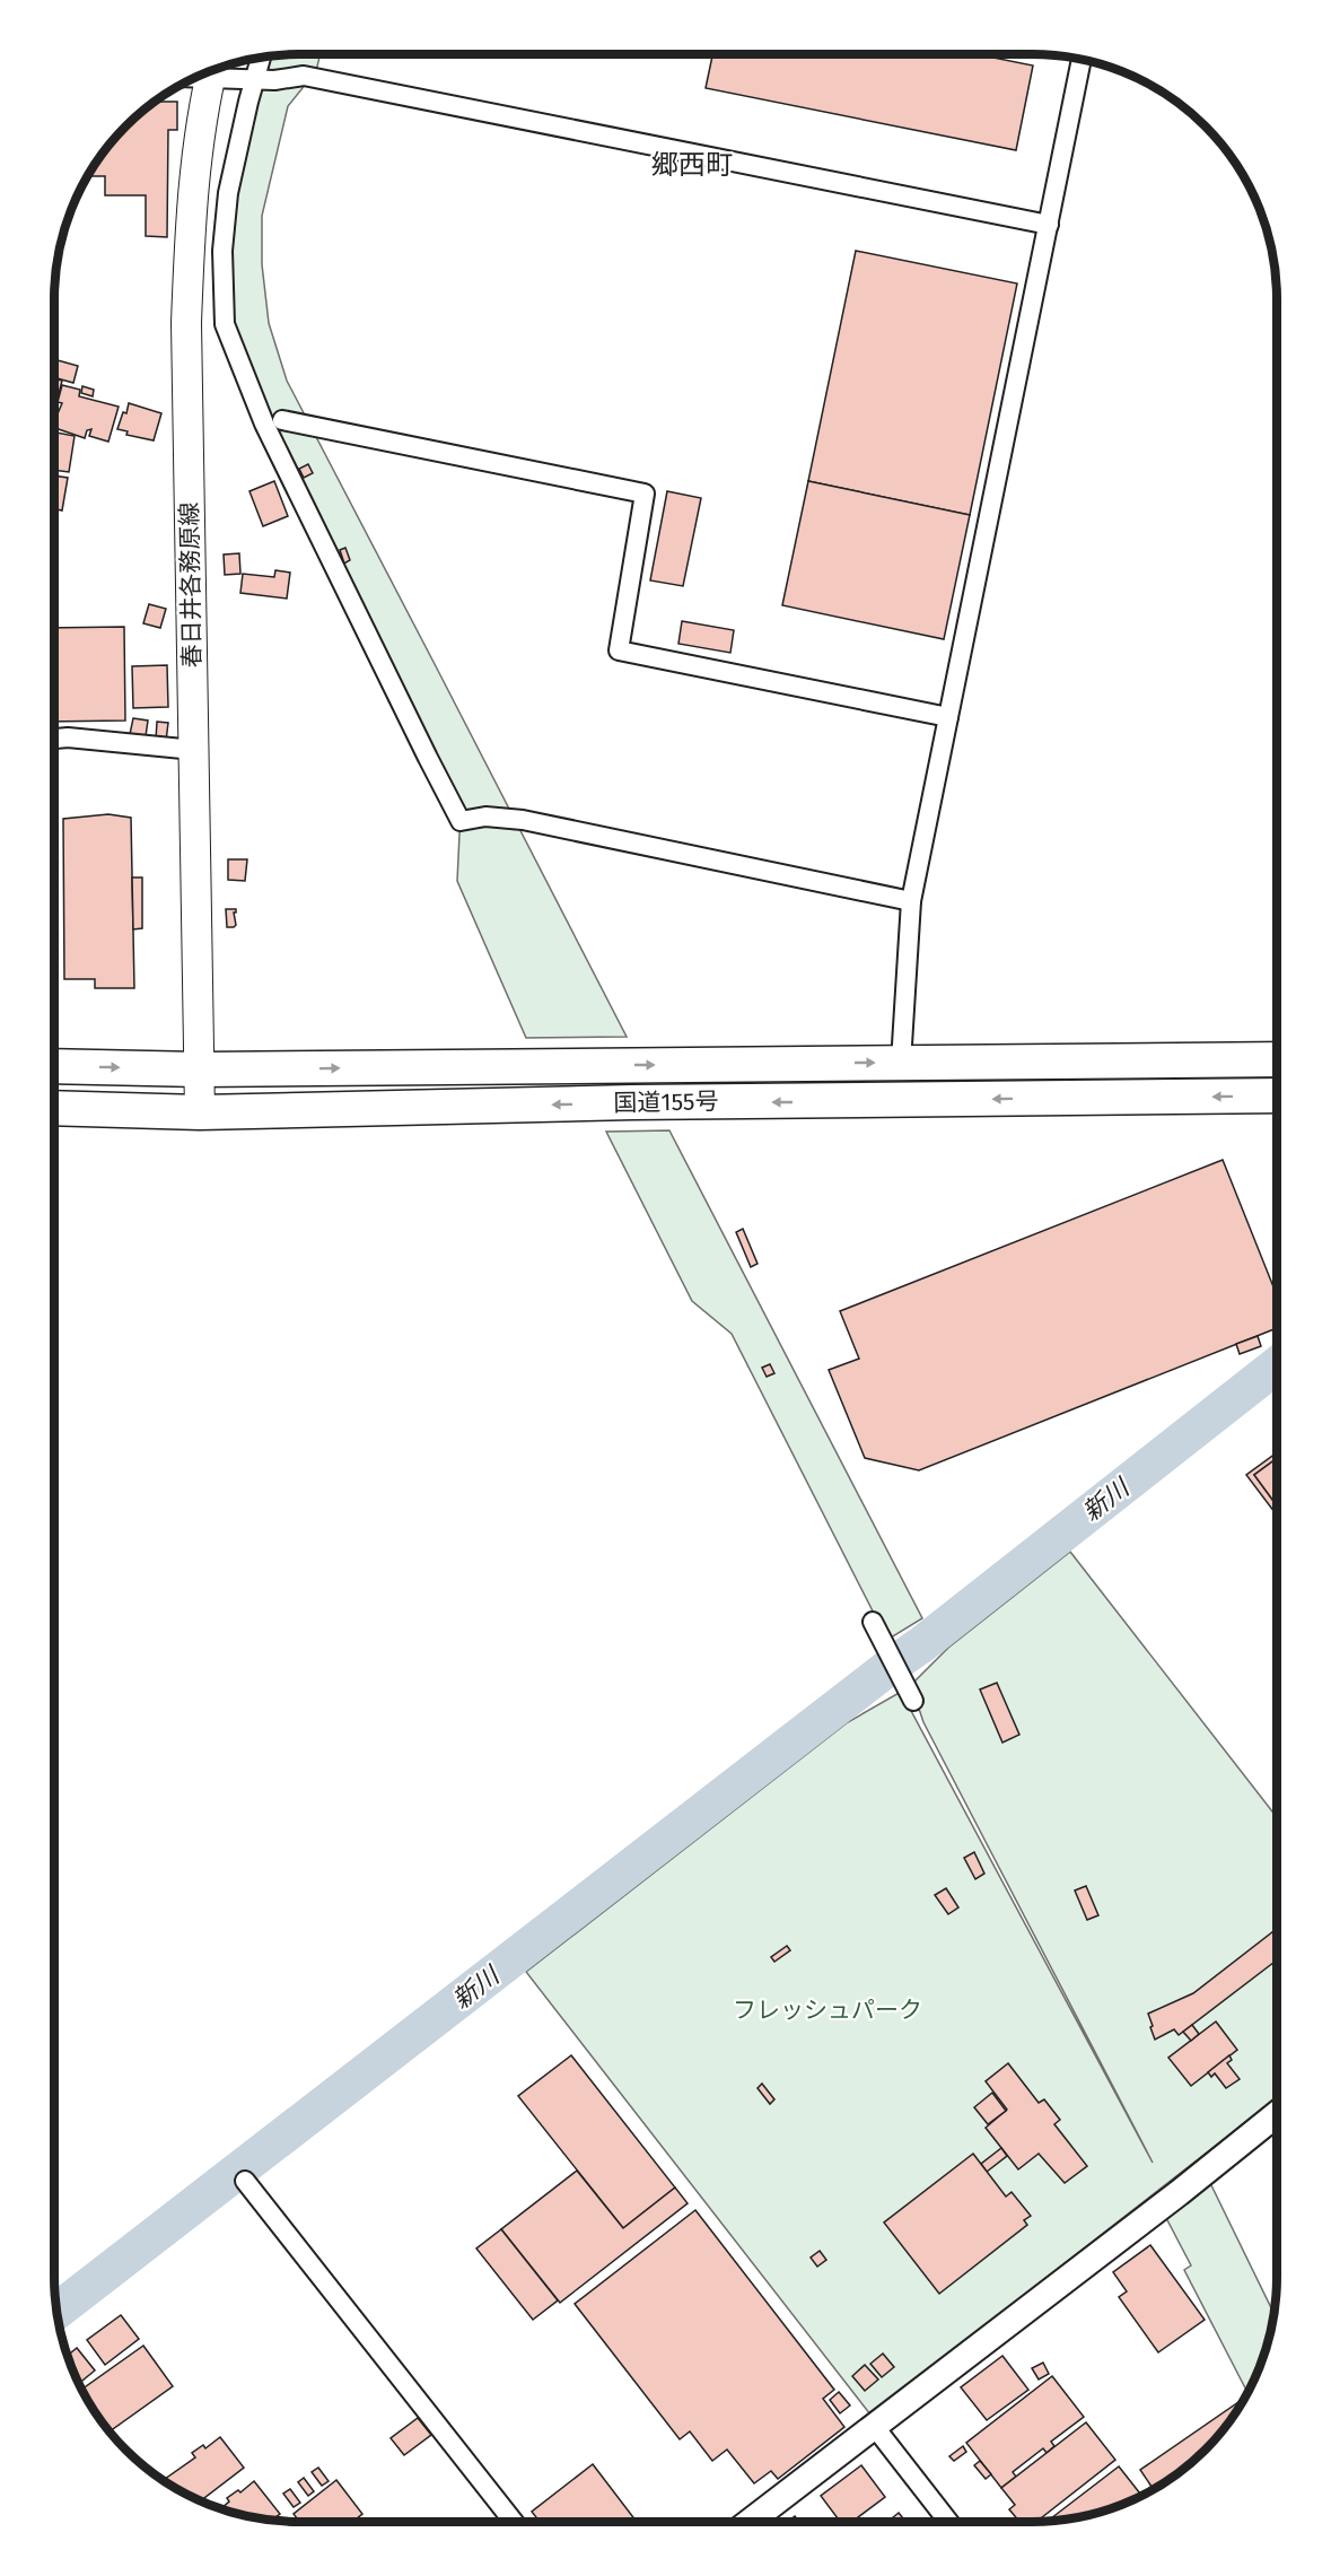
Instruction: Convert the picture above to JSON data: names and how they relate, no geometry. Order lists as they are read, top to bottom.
{
  "streets": {
    "highway": ["国道155号"],
    "main road": ["春日井各務原線"]
  },
  "crossings": [
    ["春日井各務原線", "国道155号"]
  ],
  "districts": ["郷西町"],
  "water": ["新川"],
  "parks": ["フレッシュパーク"]
}
